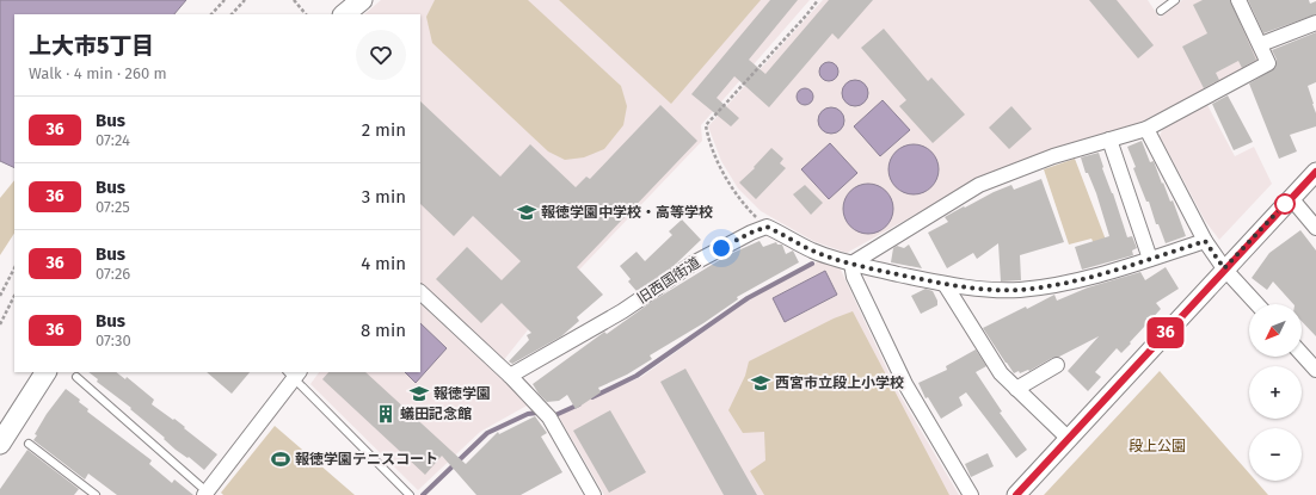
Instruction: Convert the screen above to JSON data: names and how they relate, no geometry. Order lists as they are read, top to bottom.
{
  "streets": {
    "street": ["旧西国街道"]
  },
  "parks": ["段上公園"],
  "places": {
    "school or university": ["報徳学園中学校・高等学校", "西宮市立段上小学校", "報徳学園"],
    "building": ["蟻田記念館"],
    "sports": ["報徳学園テニスコート"]
  },
  "lines": ["bus line 36"],
  "north": "bottom left",
  "page": {
    "on_map": "36",
    "heading": ["上大市5丁目", "Walk · 4 min · 260 m"],
    "list": [
      {
        "mark": "36",
        "name": "Bus",
        "note": "07:24",
        "value": "2 min"
      },
      {
        "mark": "36",
        "name": "Bus",
        "note": "07:25",
        "value": "3 min"
      },
      {
        "mark": "36",
        "name": "Bus",
        "note": "07:26",
        "value": "4 min"
      },
      {
        "mark": "36",
        "name": "Bus",
        "note": "07:30",
        "value": "8 min"
      }
    ],
    "map_buttons": ["+", "−"]
  }
}
